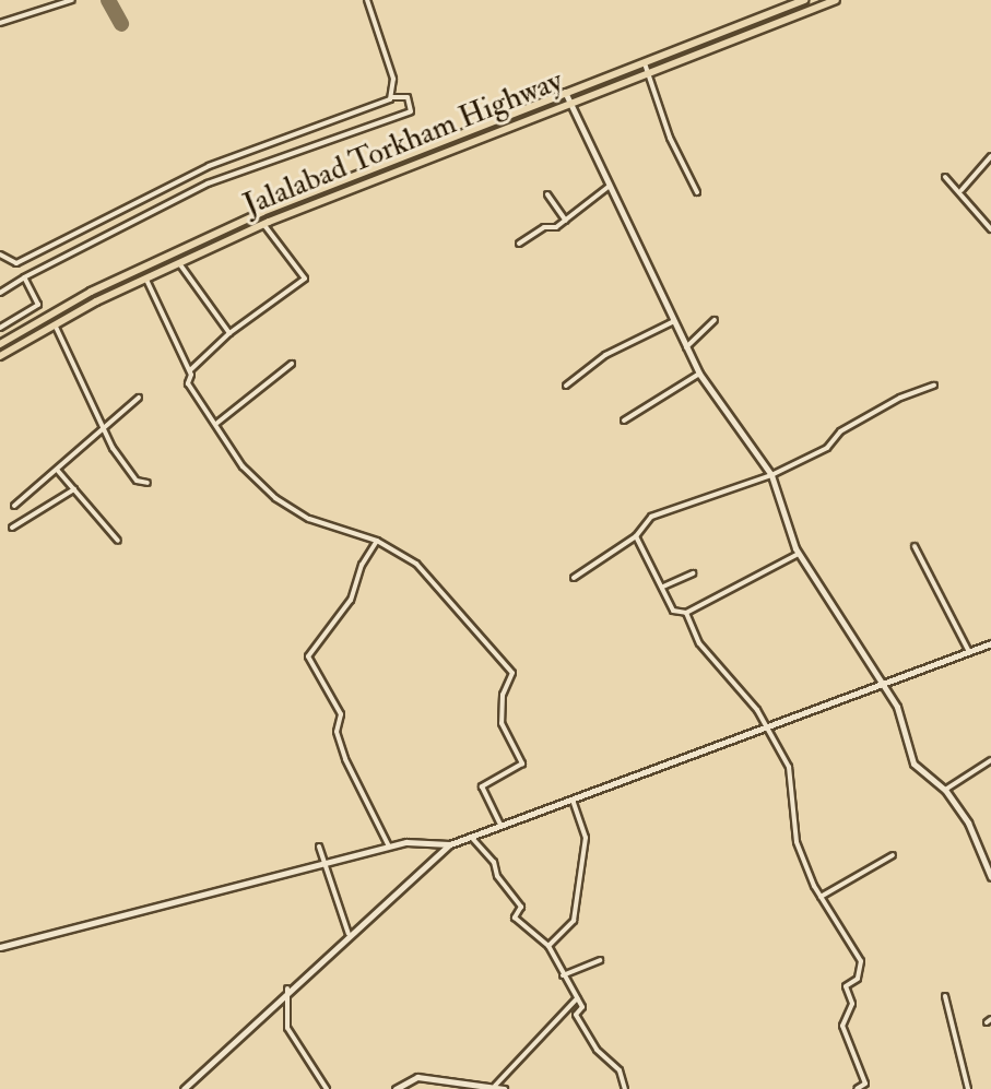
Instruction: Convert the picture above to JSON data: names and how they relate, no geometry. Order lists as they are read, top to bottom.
{
  "streets": {
    "highway": ["Jalalabad Torkham Highway"]
  }
}
